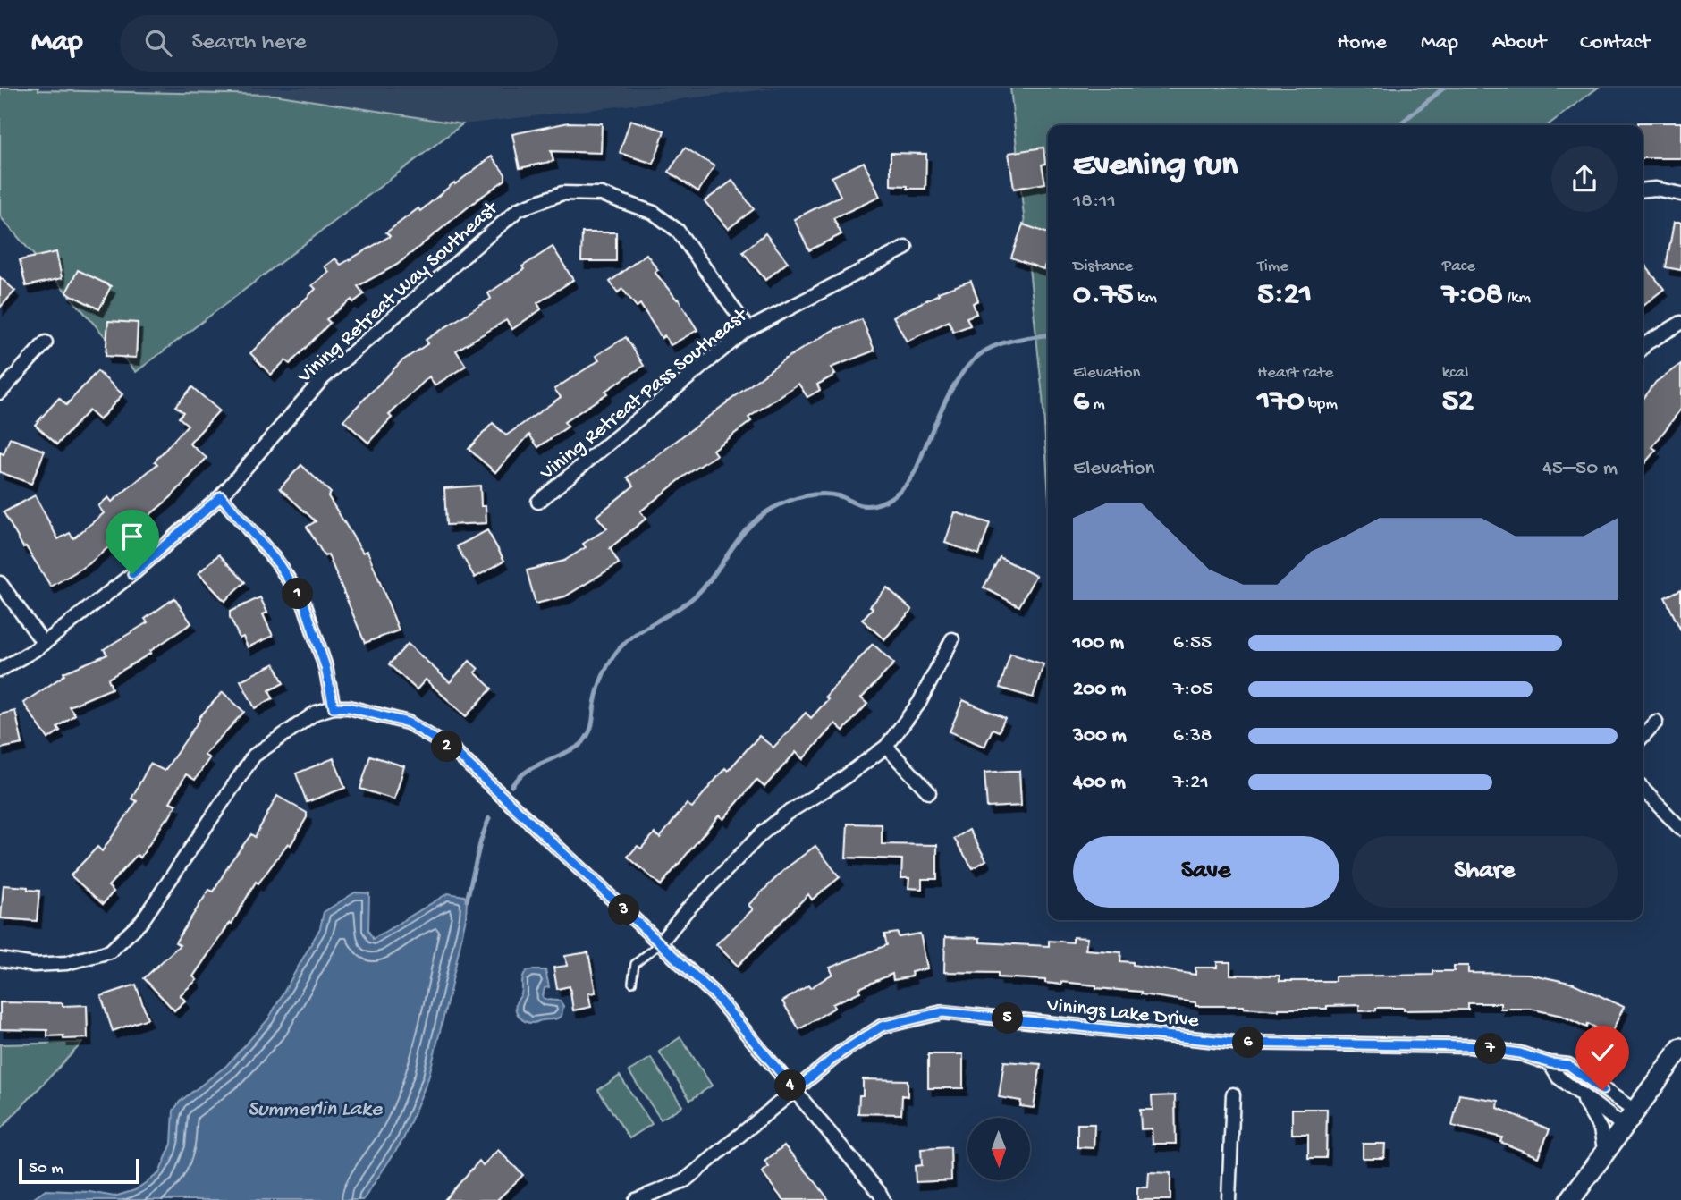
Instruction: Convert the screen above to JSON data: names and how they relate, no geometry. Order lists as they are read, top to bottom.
{
  "streets": {
    "street": ["Vining Retreat Way Southeast", "Vining Retreat Pass Southeast", "Vinings Lake Drive"]
  },
  "crossings": [
    ["Vining Retreat Way Southeast", "Vining Retreat Pass Southeast"]
  ],
  "water": ["Summerlin Lake"],
  "scale_bar": "50 m",
  "north": "bottom",
  "page": {
    "header": "Map",
    "search": "Search here",
    "nav": [
      "Home",
      "Map",
      "About",
      "Contact"
    ],
    "heading": ["Evening run", "18:11"],
    "stats": [
      ["Distance", "0.75 km"],
      ["Time", "5:21"],
      ["Pace", "7:08 /km"],
      ["Elevation", "6 m"],
      ["Heart rate", "170 bpm"],
      ["kcal", "52"]
    ],
    "chart": ["Elevation", "45–50 m"],
    "pins": [
      "1",
      "2",
      "3",
      "5",
      "6",
      "7",
      "4"
    ],
    "list": [
      {
        "name": "100 m",
        "note": "6:55"
      },
      {
        "name": "200 m",
        "note": "7:05"
      },
      {
        "name": "300 m",
        "note": "6:38"
      },
      {
        "name": "400 m",
        "note": "7:21"
      }
    ],
    "buttons": ["Save", "Share"],
    "scale": "50 m"
  }
}
